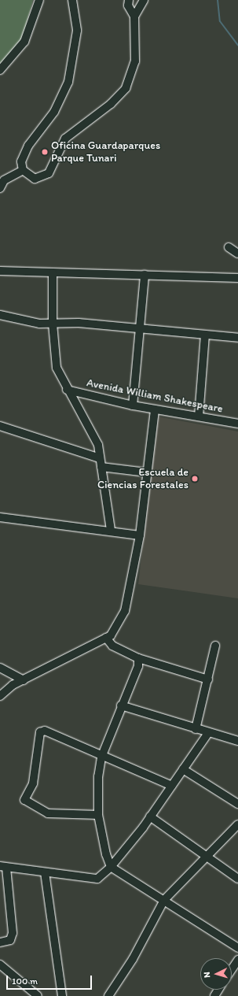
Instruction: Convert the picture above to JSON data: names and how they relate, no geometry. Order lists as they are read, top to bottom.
{
  "streets": {
    "street": ["Avenida William Shakespeare"]
  },
  "places": ["Oficina Guardaparques Parque Tunari", "Escuela de Ciencias Forestales"],
  "scale_bar": "100 m",
  "north": "left"
}
